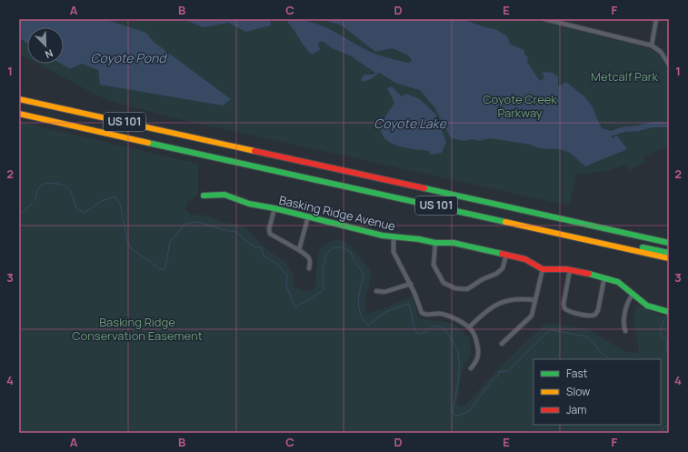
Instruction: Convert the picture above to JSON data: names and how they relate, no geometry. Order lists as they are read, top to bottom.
{
  "streets": {
    "main road": ["US 101", "Basking Ridge Avenue"]
  },
  "water": ["Coyote Pond", "Coyote Lake"],
  "parks": ["Metcalf Park", "Coyote Creek Parkway", "Basking Ridge Conservation Easement"],
  "legend": ["Fast", "Slow", "Jam"],
  "north": "bottom right",
  "grid": {
    "columns": [
      "A",
      "B",
      "C",
      "D",
      "E",
      "F"
    ],
    "rows": [
      "1",
      "2",
      "3",
      "4"
    ]
  }
}
